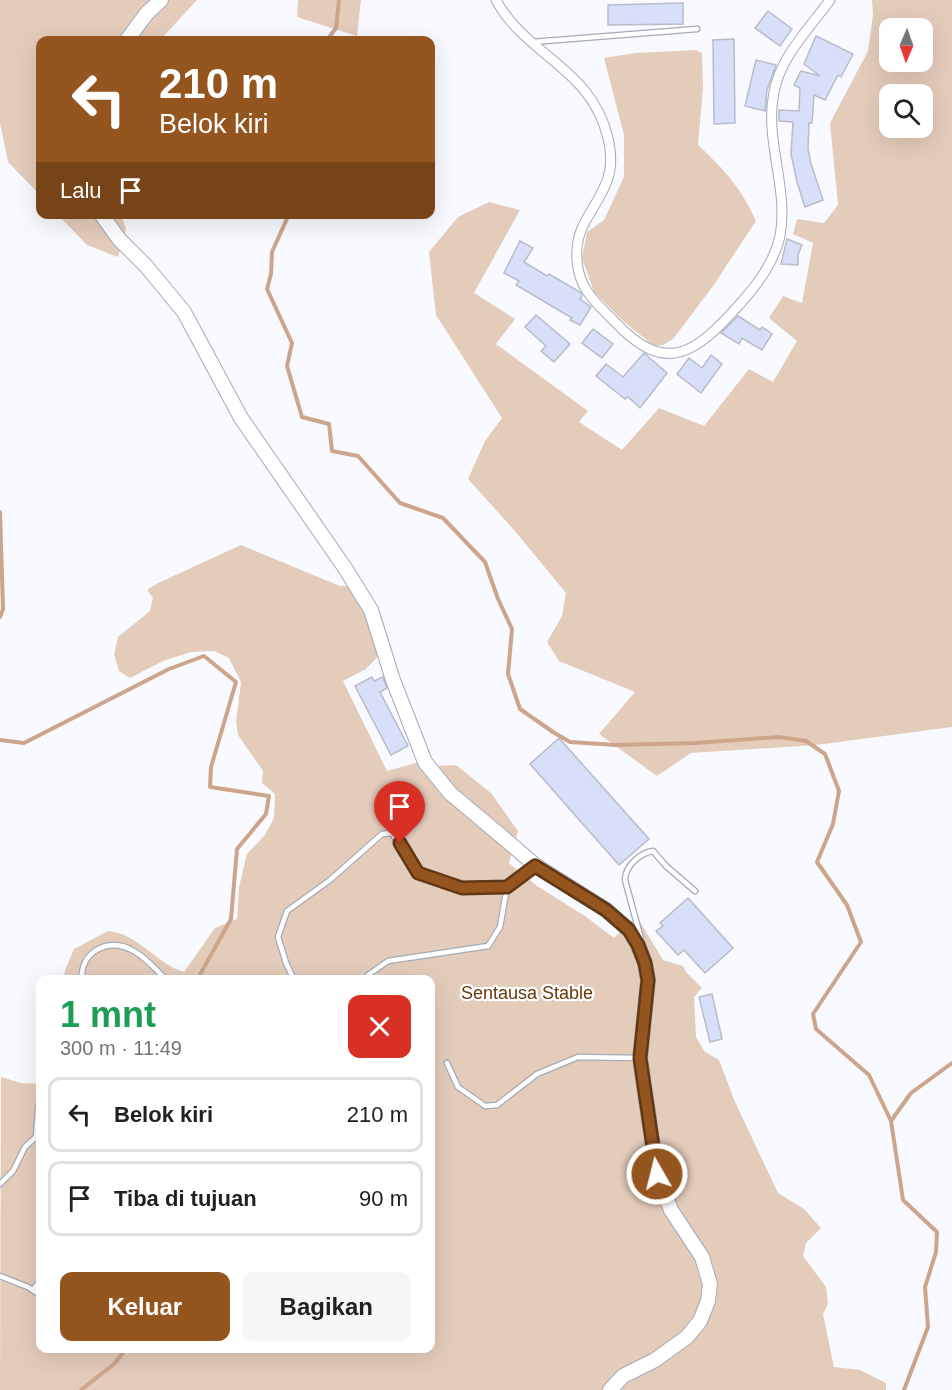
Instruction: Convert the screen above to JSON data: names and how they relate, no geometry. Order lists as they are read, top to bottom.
{
  "parks": ["Sentausa Stable"],
  "north": "bottom",
  "page": {
    "turn": ["210 m", "Belok kiri"],
    "then": "Lalu",
    "heading": ["1 mnt", "300 m · 11:49"],
    "list": [
      {
        "name": "Belok kiri",
        "value": "210 m"
      },
      {
        "name": "Tiba di tujuan",
        "value": "90 m"
      }
    ],
    "buttons": ["Keluar", "Bagikan"]
  }
}
